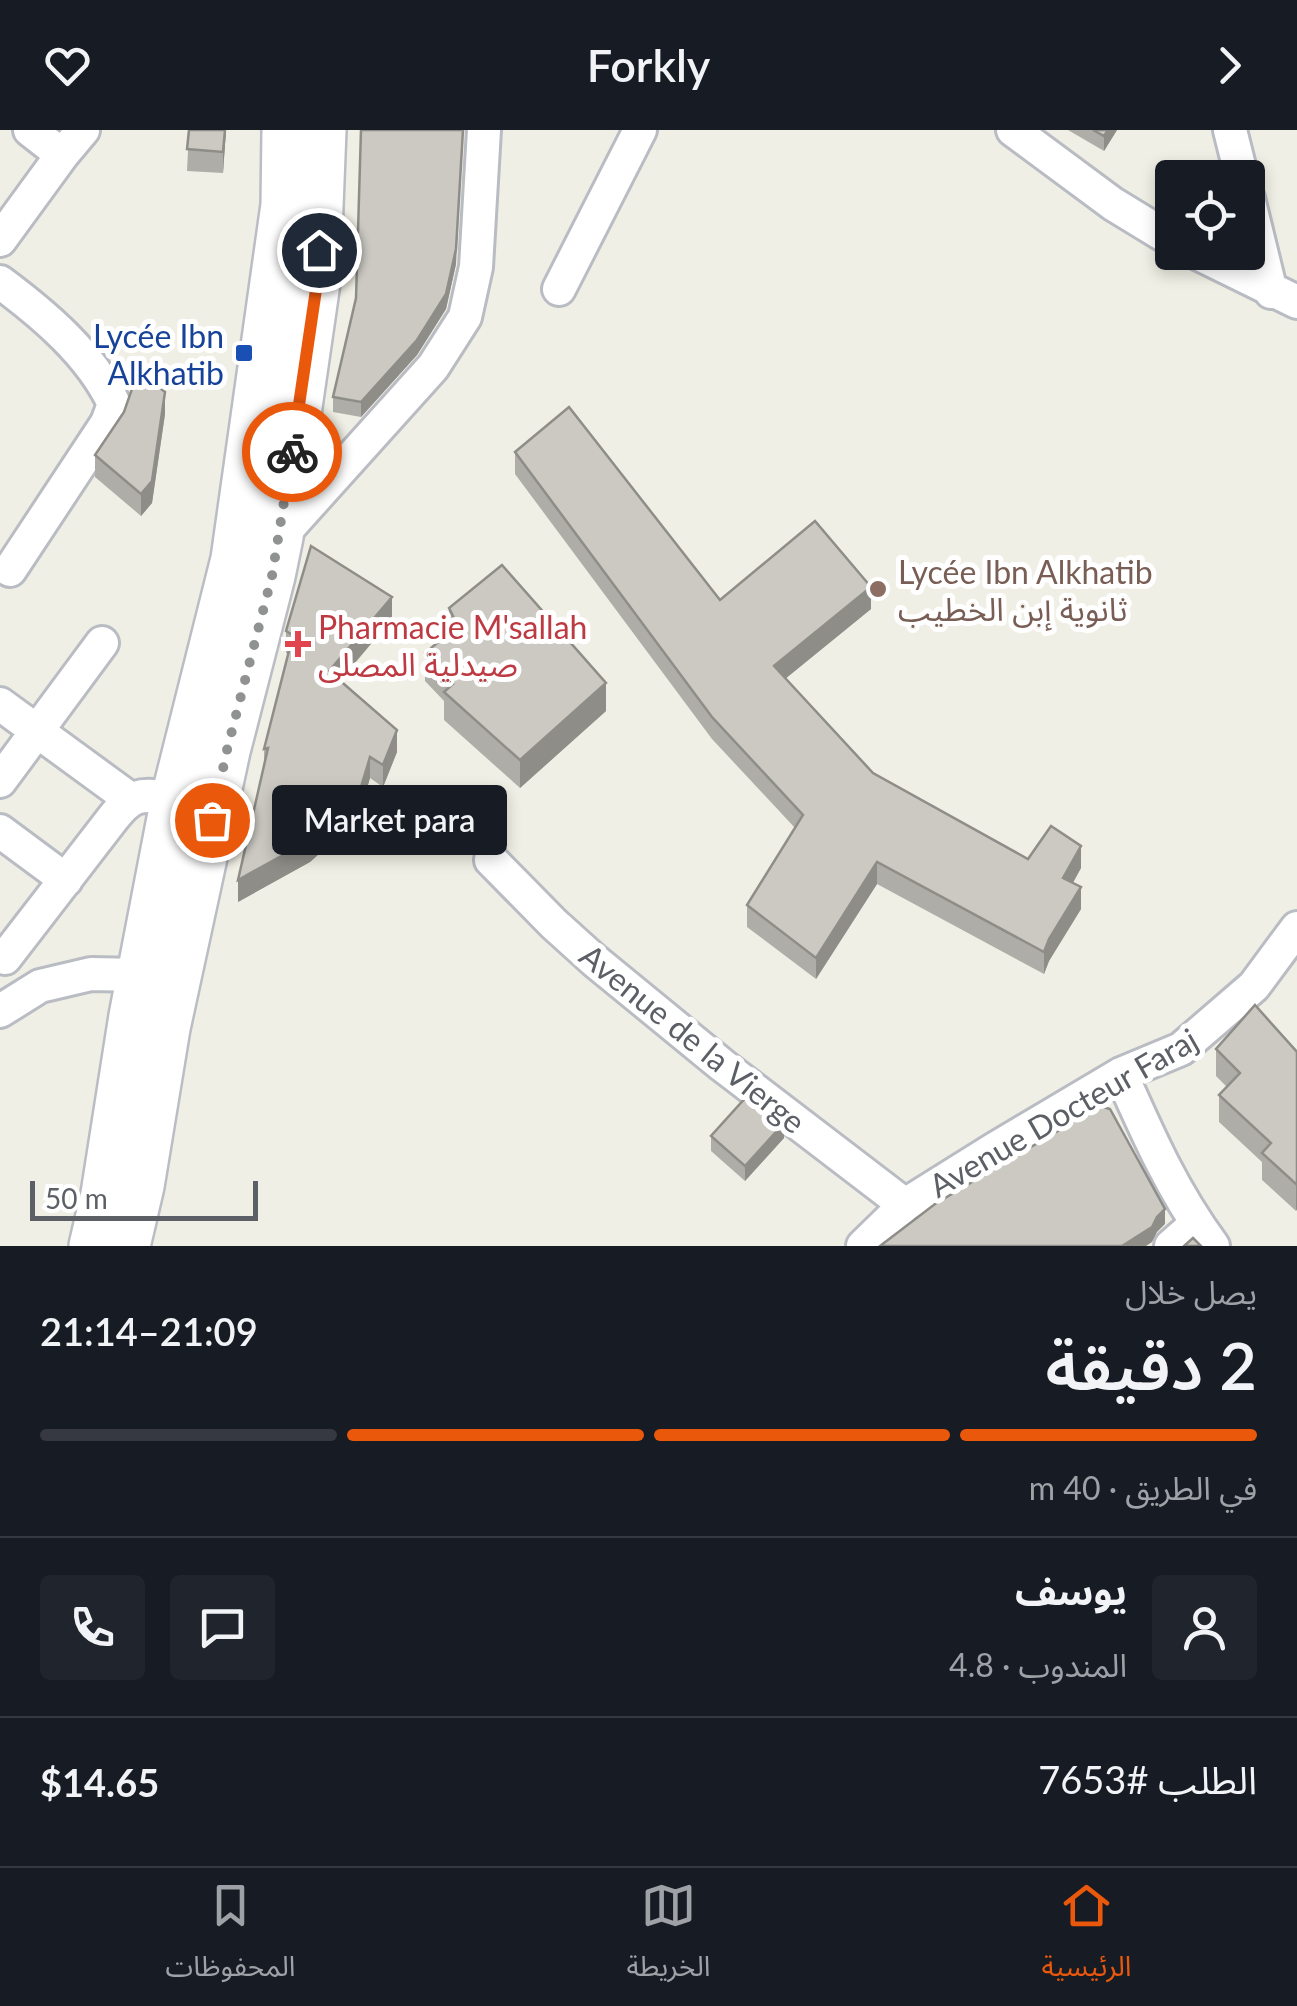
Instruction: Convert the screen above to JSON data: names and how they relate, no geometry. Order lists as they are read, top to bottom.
{
  "streets": {
    "street": ["Avenue de la Vierge", "Avenue Docteur Faraj"]
  },
  "crossings": [
    ["Avenue de la Vierge", "Avenue Docteur Faraj"]
  ],
  "places": {
    "transit": ["Lycée Ibn Alkhatib"],
    "other": ["Lycée Ibn Alkhatib ثانوية إبن الخطيب", "Market para"],
    "health": ["Pharmacie M'sallah صيدلية المصلى"]
  },
  "scale_bar": "50 m",
  "page": {
    "header": "Forkly",
    "bubble": "Market para",
    "scale": "50 m",
    "heading": ["2 دقيقة", "يصل خلال", "21:09–21:14"],
    "panel": [
      "يوسف",
      "المندوب · 4.8",
      "الطلب #7653",
      "$14.65"
    ],
    "bar": "في الطريق · 40 m",
    "tabs": ["الرئيسية", "الخريطة", "المحفوظات"]
  }
}
